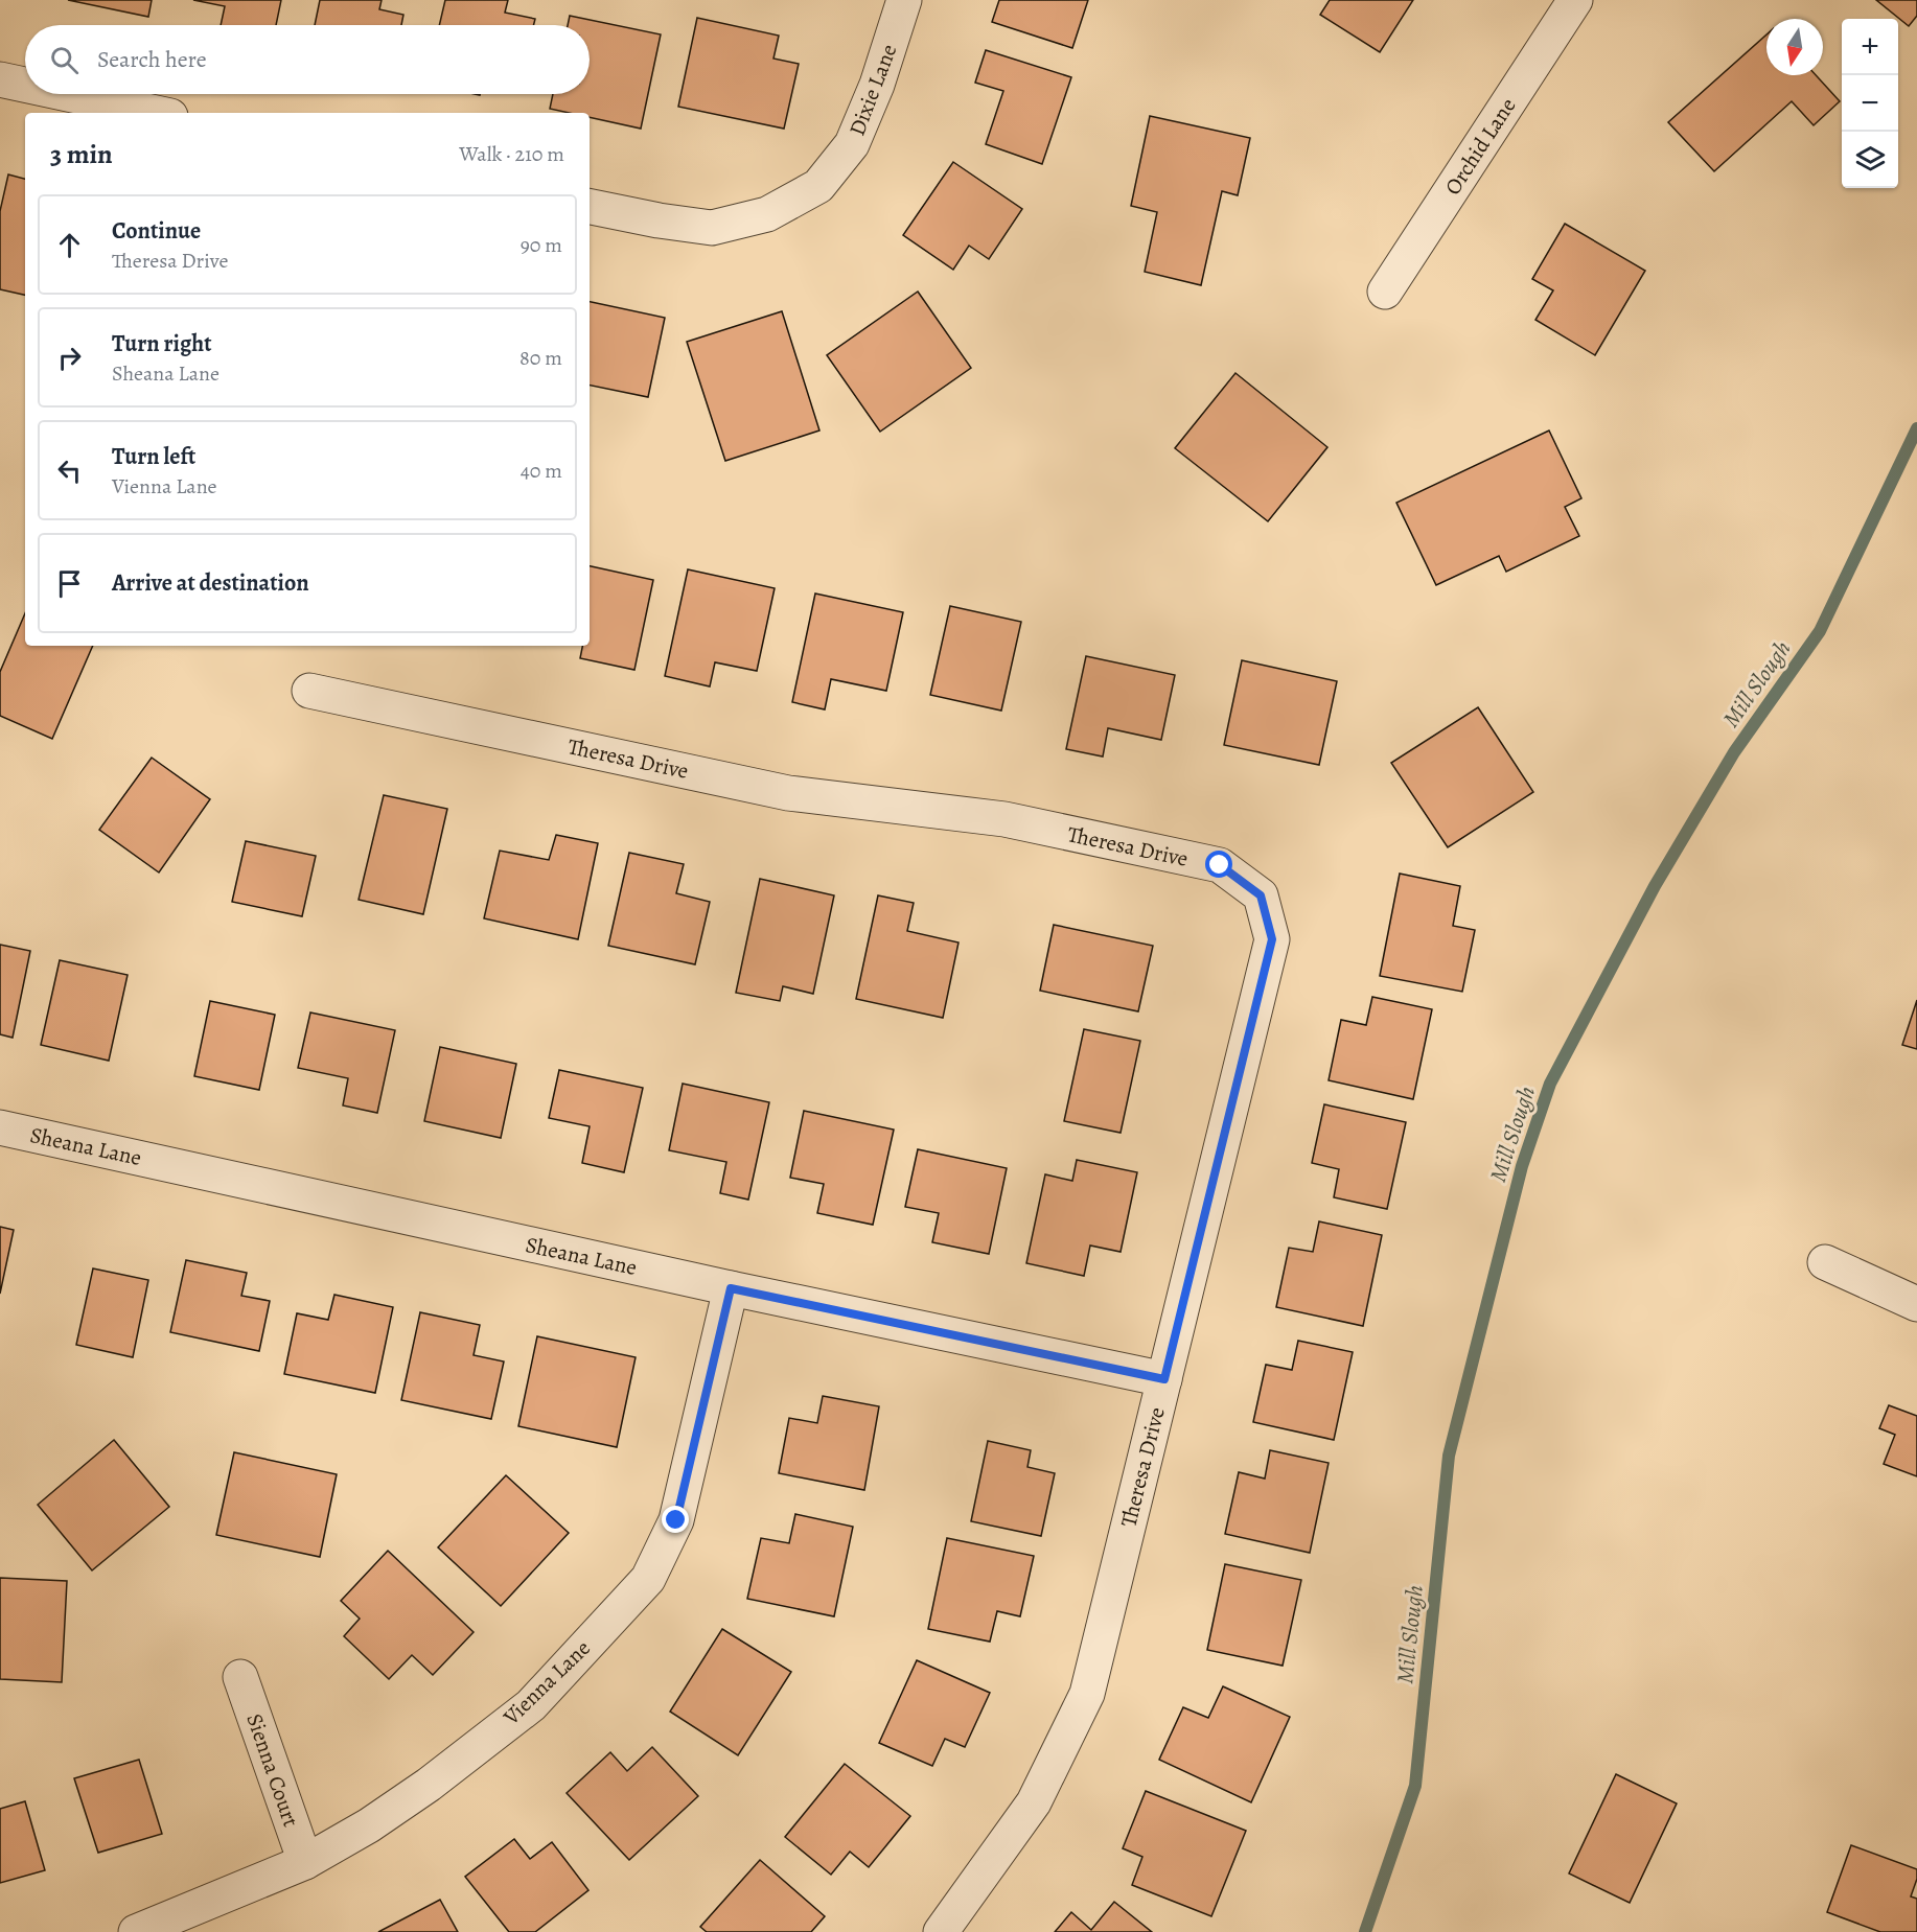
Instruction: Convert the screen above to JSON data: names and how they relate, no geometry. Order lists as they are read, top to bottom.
{
  "streets": {
    "street": [
      "Dixie Lane",
      "Orchid Lane",
      "Theresa Drive",
      "Sheana Lane",
      "Vienna Lane",
      "Sienna Court"
    ]
  },
  "crossings": [
    ["Theresa Drive", "Sheana Lane"],
    ["Sheana Lane", "Vienna Lane"],
    ["Vienna Lane", "Sienna Court"]
  ],
  "water": ["Mill Slough"],
  "north": "bottom",
  "page": {
    "map_buttons": ["+", "−"],
    "search": "Search here",
    "heading": ["3 min", "Walk · 210 m"],
    "list": [
      ["Continue", "Theresa Drive", "90 m"],
      ["Turn right", "Sheana Lane", "80 m"],
      ["Turn left", "Vienna Lane", "40 m"],
      "Arrive at destination"
    ]
  }
}
